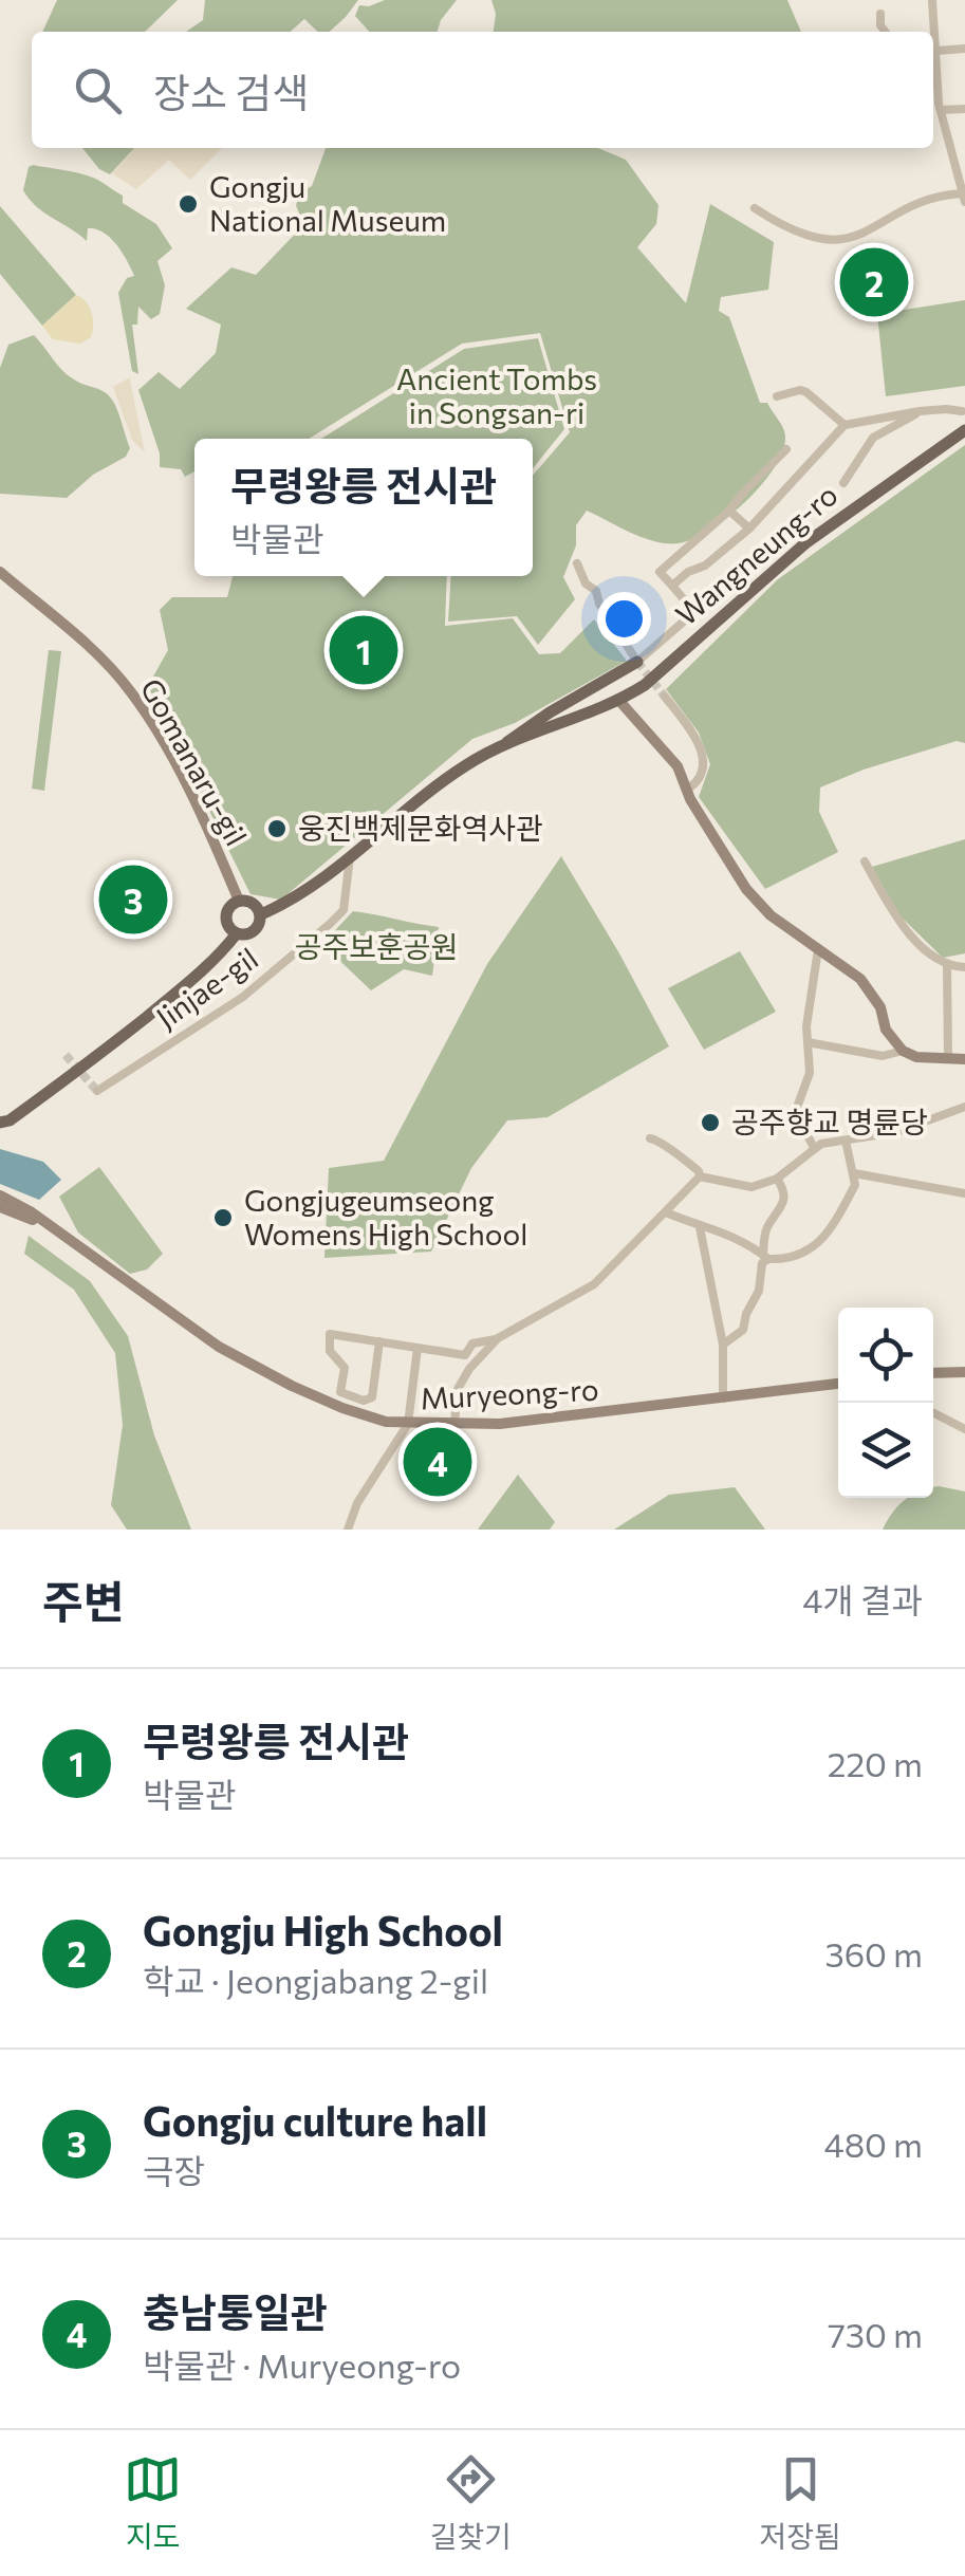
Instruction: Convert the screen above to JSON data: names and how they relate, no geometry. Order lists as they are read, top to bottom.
{
  "streets": {
    "main road": ["Wangneung-ro", "Gomanaru-gil", "Muryeong-ro"],
    "street": ["Jinjae-gil"]
  },
  "crossings": [
    ["Wangneung-ro", "Gomanaru-gil"],
    ["Wangneung-ro", "Jinjae-gil"]
  ],
  "parks": ["Ancient Tombs in Songsan-ri", "공주보훈공원"],
  "places": [
    "Gongju National Museum",
    "웅진백제문화역사관",
    "공주향교 명륜당",
    "Gongjugeumseong Womens High School"
  ],
  "page": {
    "search": "장소 검색",
    "pins": [
      "2",
      "1",
      "3",
      "4"
    ],
    "popup": ["무령왕릉 전시관", "박물관"],
    "heading": ["주변", "4개 결과"],
    "list": [
      {
        "mark": "1",
        "name": "무령왕릉 전시관",
        "note": "박물관",
        "value": "220 m"
      },
      {
        "mark": "2",
        "name": "Gongju High School",
        "note": "학교 · Jeongjabang 2-gil",
        "value": "360 m"
      },
      {
        "mark": "3",
        "name": "Gongju culture hall",
        "note": "극장",
        "value": "480 m"
      },
      {
        "mark": "4",
        "name": "충남통일관",
        "note": "박물관 · Muryeong-ro",
        "value": "730 m"
      }
    ],
    "nav": ["지도", "길찾기", "저장됨"]
  }
}
